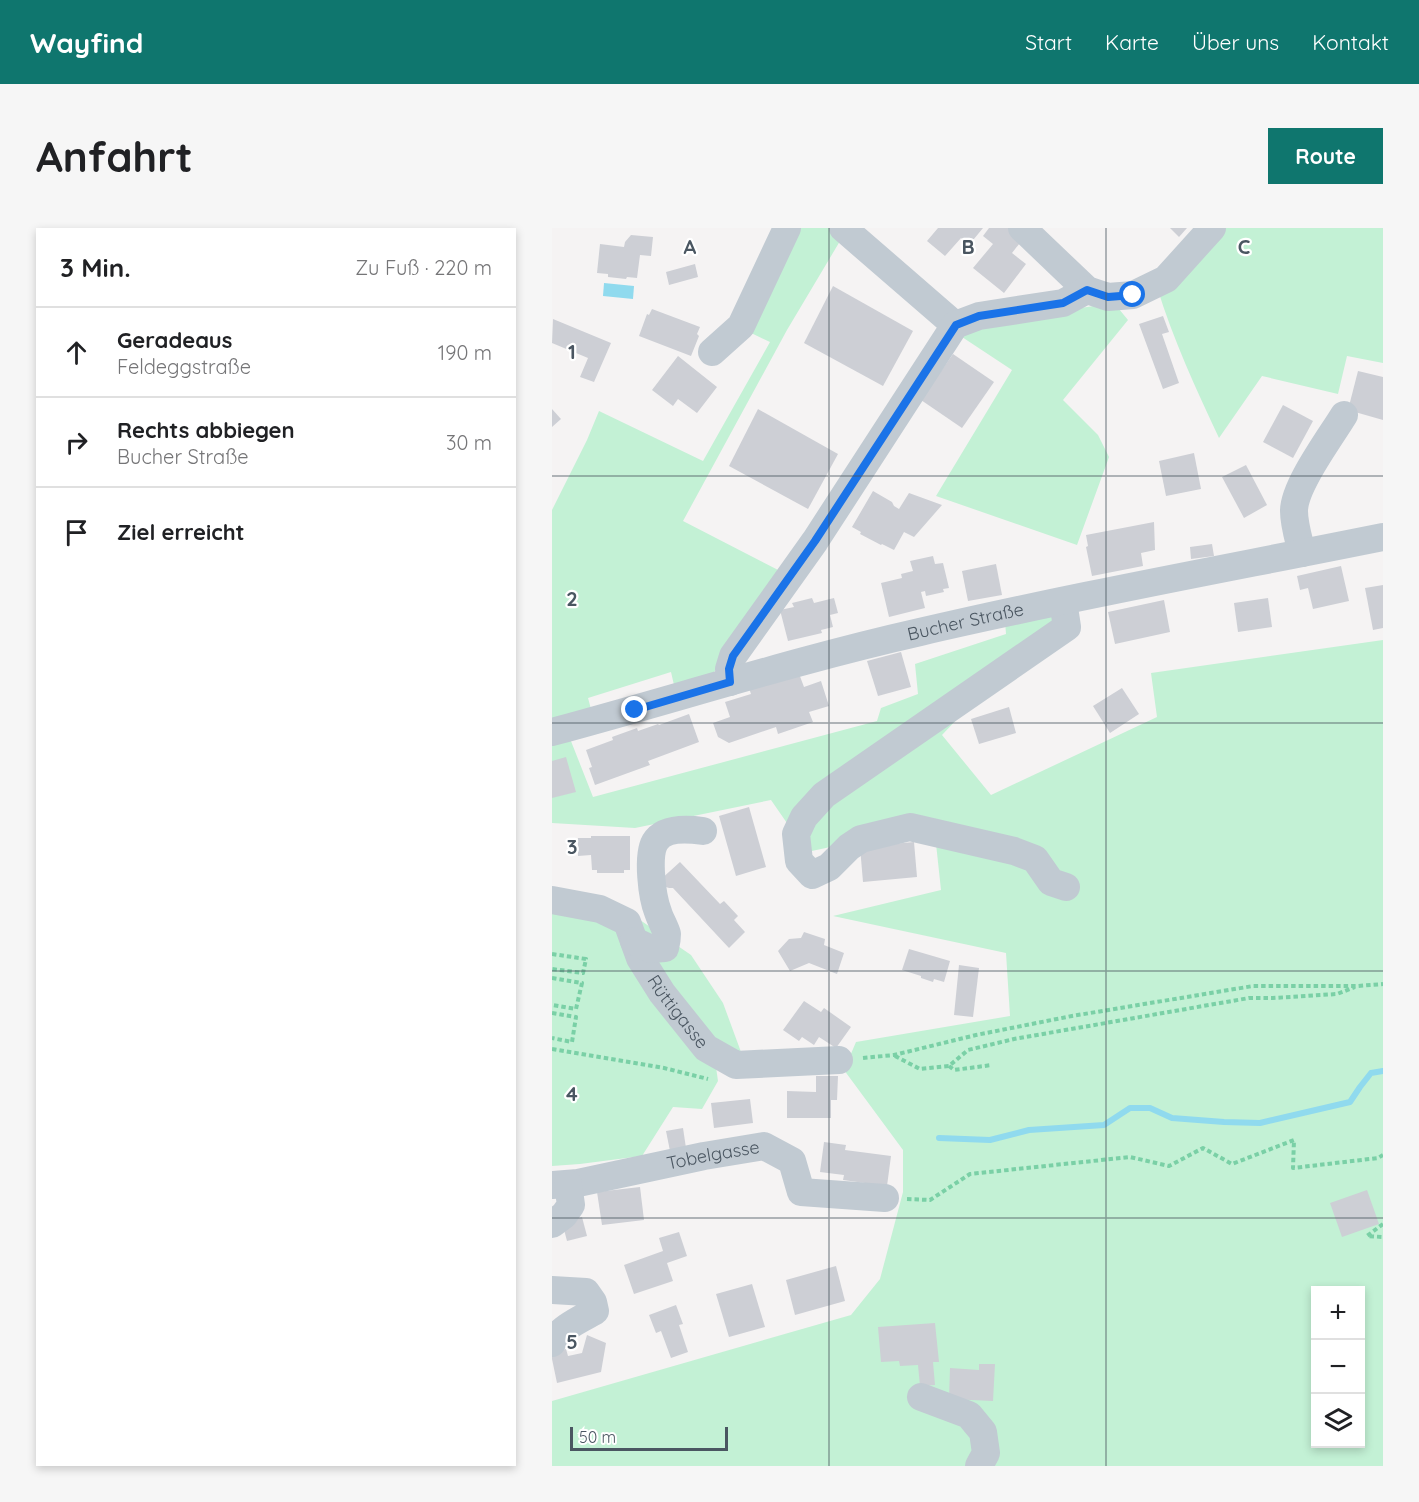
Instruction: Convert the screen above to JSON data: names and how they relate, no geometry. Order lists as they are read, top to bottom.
{
  "streets": {
    "street": ["Bucher Straße", "Rüttigasse", "Tobelgasse"]
  },
  "scale_bar": "50 m",
  "page": {
    "header": "Wayfind",
    "nav": [
      "Start",
      "Karte",
      "Über uns",
      "Kontakt"
    ],
    "buttons": "Route",
    "title": "Anfahrt",
    "heading": ["3 Min.", "Zu Fuß · 220 m"],
    "list": [
      ["Geradeaus", "Feldeggstraße", "190 m"],
      ["Rechts abbiegen", "Bucher Straße", "30 m"],
      "Ziel erreicht"
    ],
    "map_buttons": ["+", "−"],
    "scale": "50 m"
  },
  "grid": {
    "columns": ["A", "B", "C"],
    "rows": [
      "1",
      "2",
      "3",
      "4",
      "5"
    ]
  }
}
